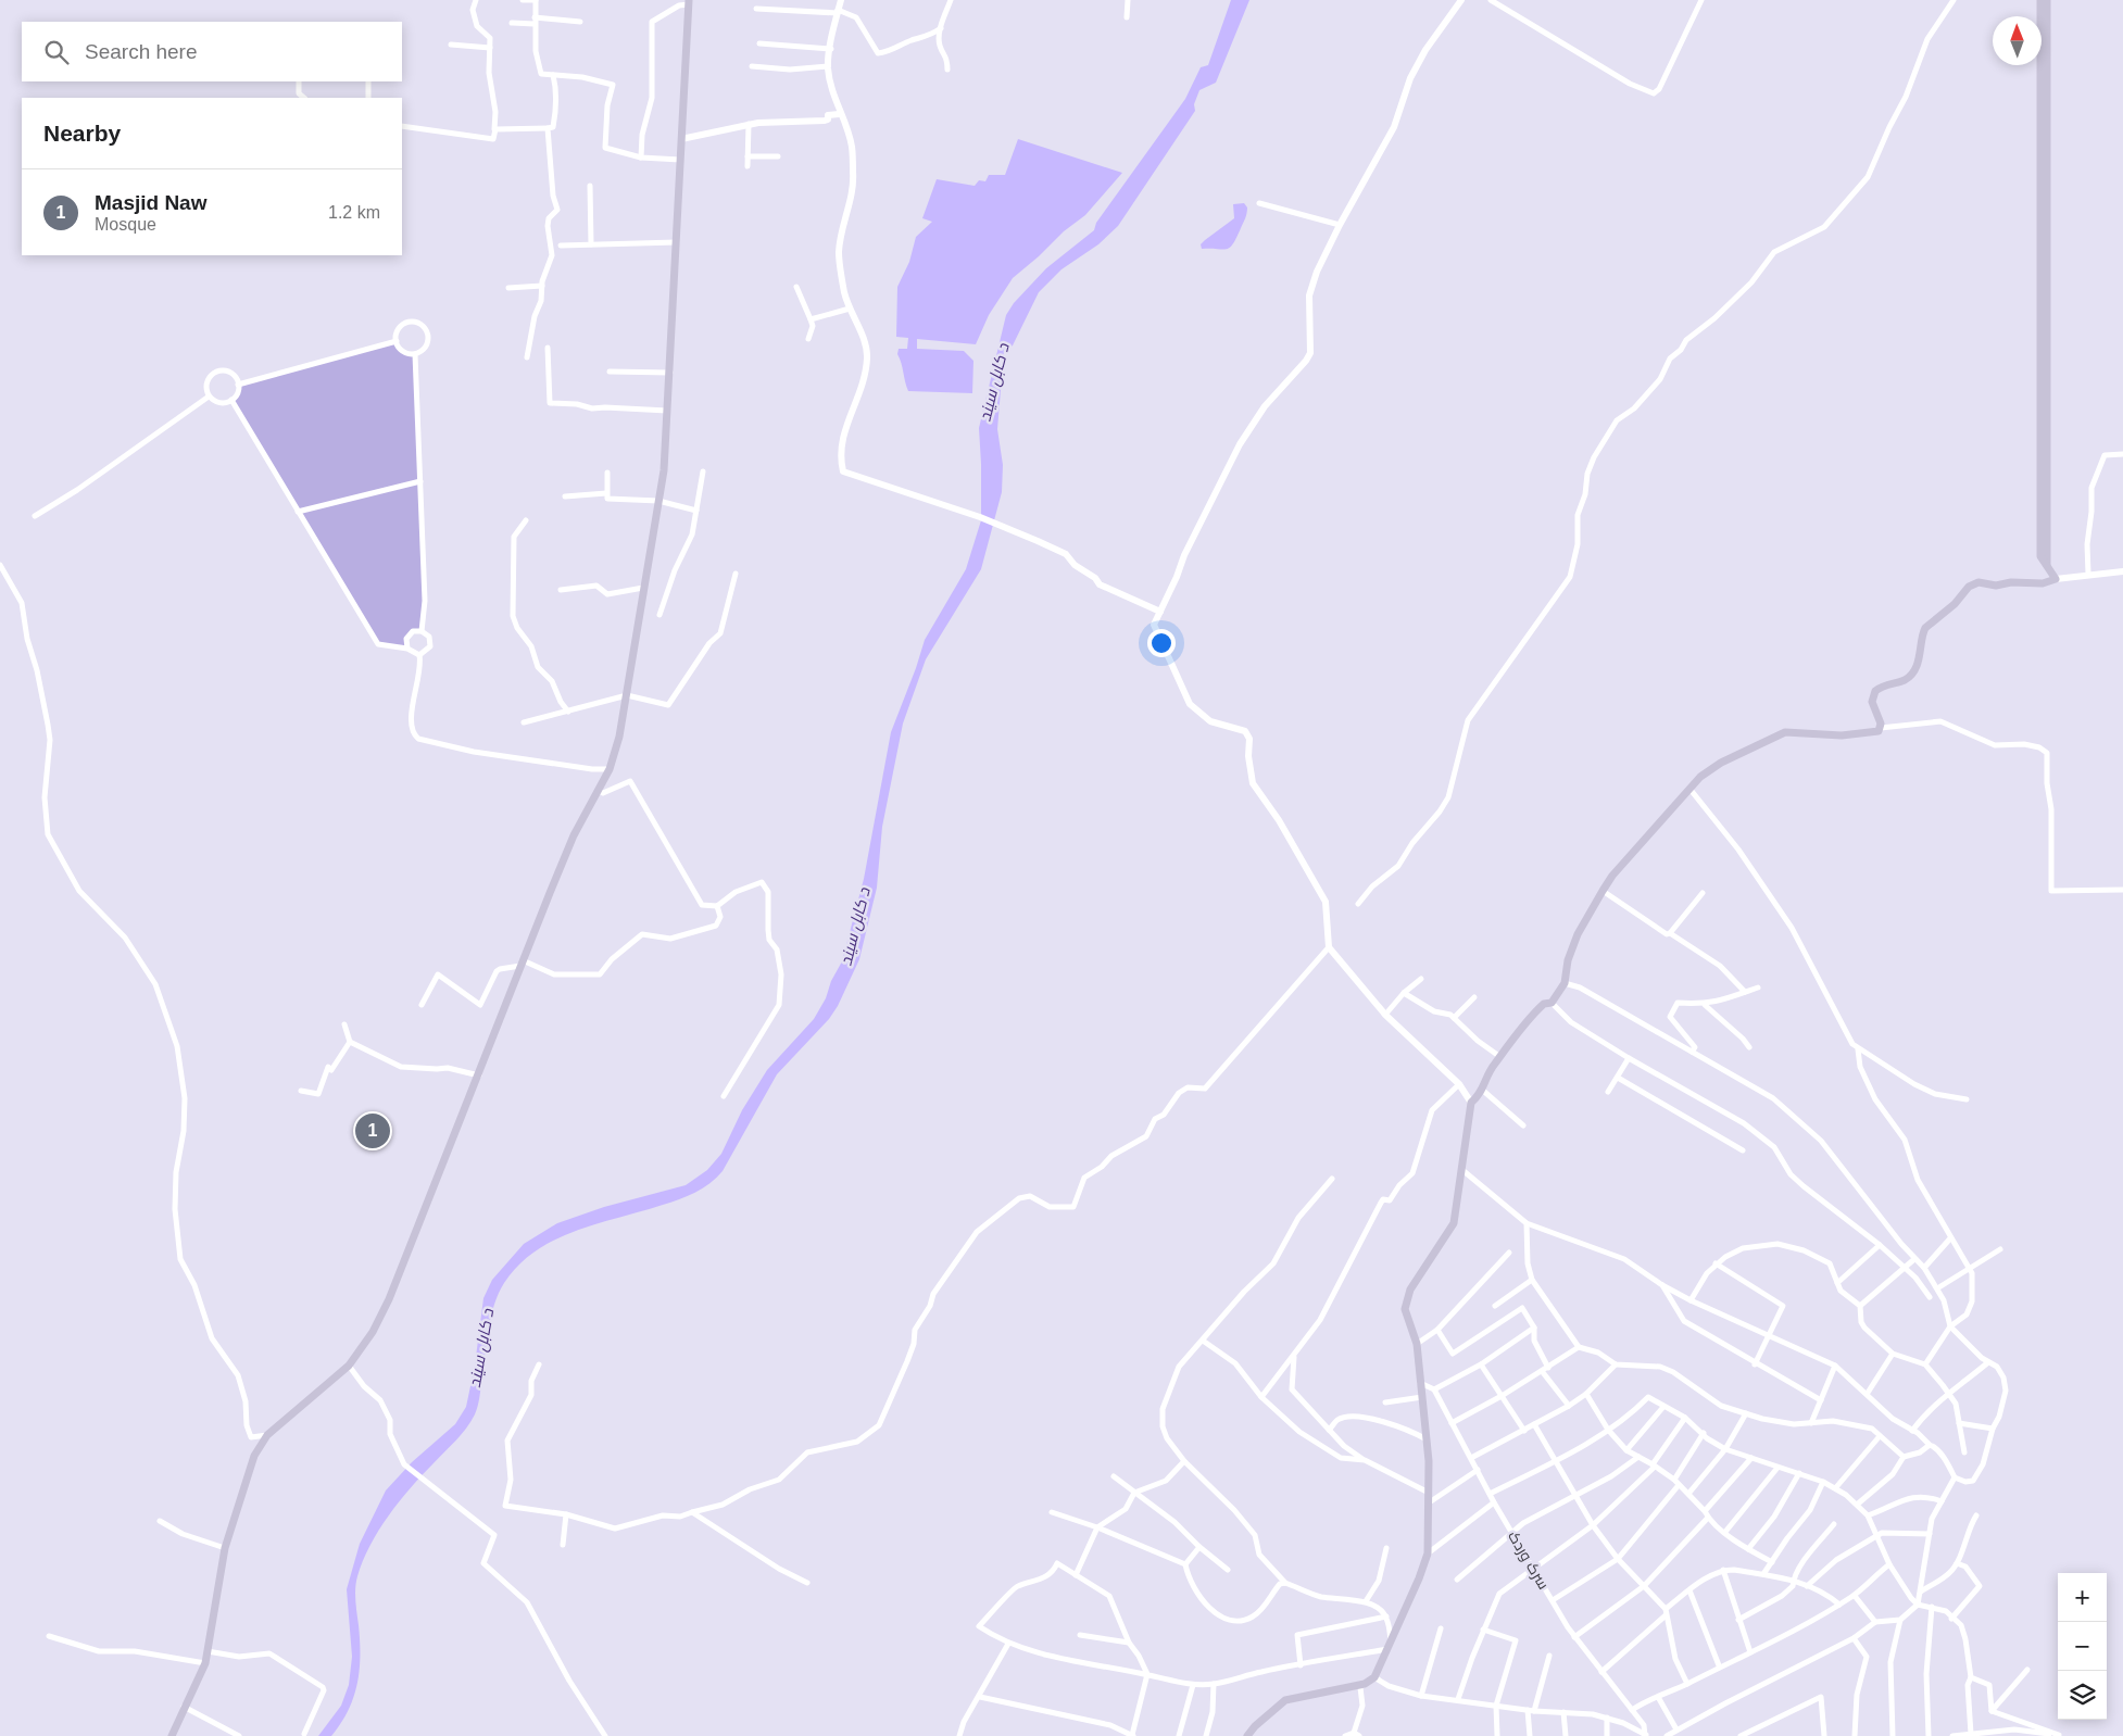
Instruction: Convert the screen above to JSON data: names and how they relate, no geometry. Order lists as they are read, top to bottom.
{
  "streets": {
    "street": ["سرک وردک"]
  },
  "water": ["د کابل سيند"],
  "north": "top",
  "page": {
    "search": "Search here",
    "heading": "Nearby",
    "list": [
      {
        "mark": "1",
        "name": "Masjid Naw",
        "note": "Mosque",
        "value": "1.2 km"
      }
    ],
    "pins": "1",
    "map_buttons": ["+", "−"]
  }
}
